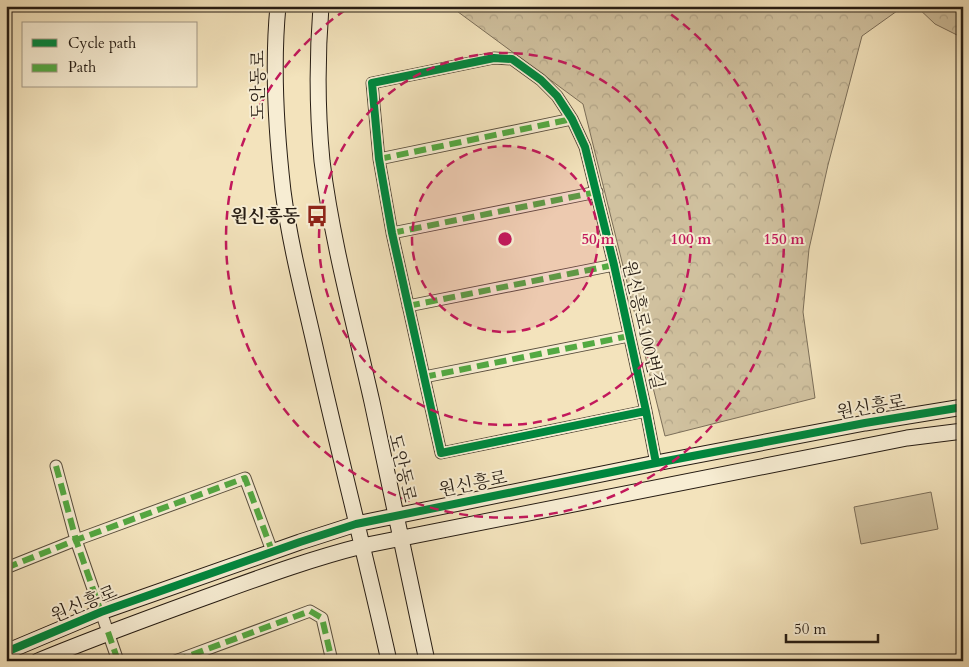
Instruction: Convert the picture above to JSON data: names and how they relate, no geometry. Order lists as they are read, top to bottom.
{
  "streets": {
    "street": ["도안동로", "원신흥로100번길", "원신흥로"]
  },
  "crossings": [
    ["도안동로", "원신흥로"],
    ["원신흥로100번길", "원신흥로"]
  ],
  "places": {
    "bus stop": ["원신흥동"]
  },
  "legend": ["Cycle path", "Path"],
  "scale_bar": "50 m",
  "rings": ["50 m", "100 m", "150 m"]
}
